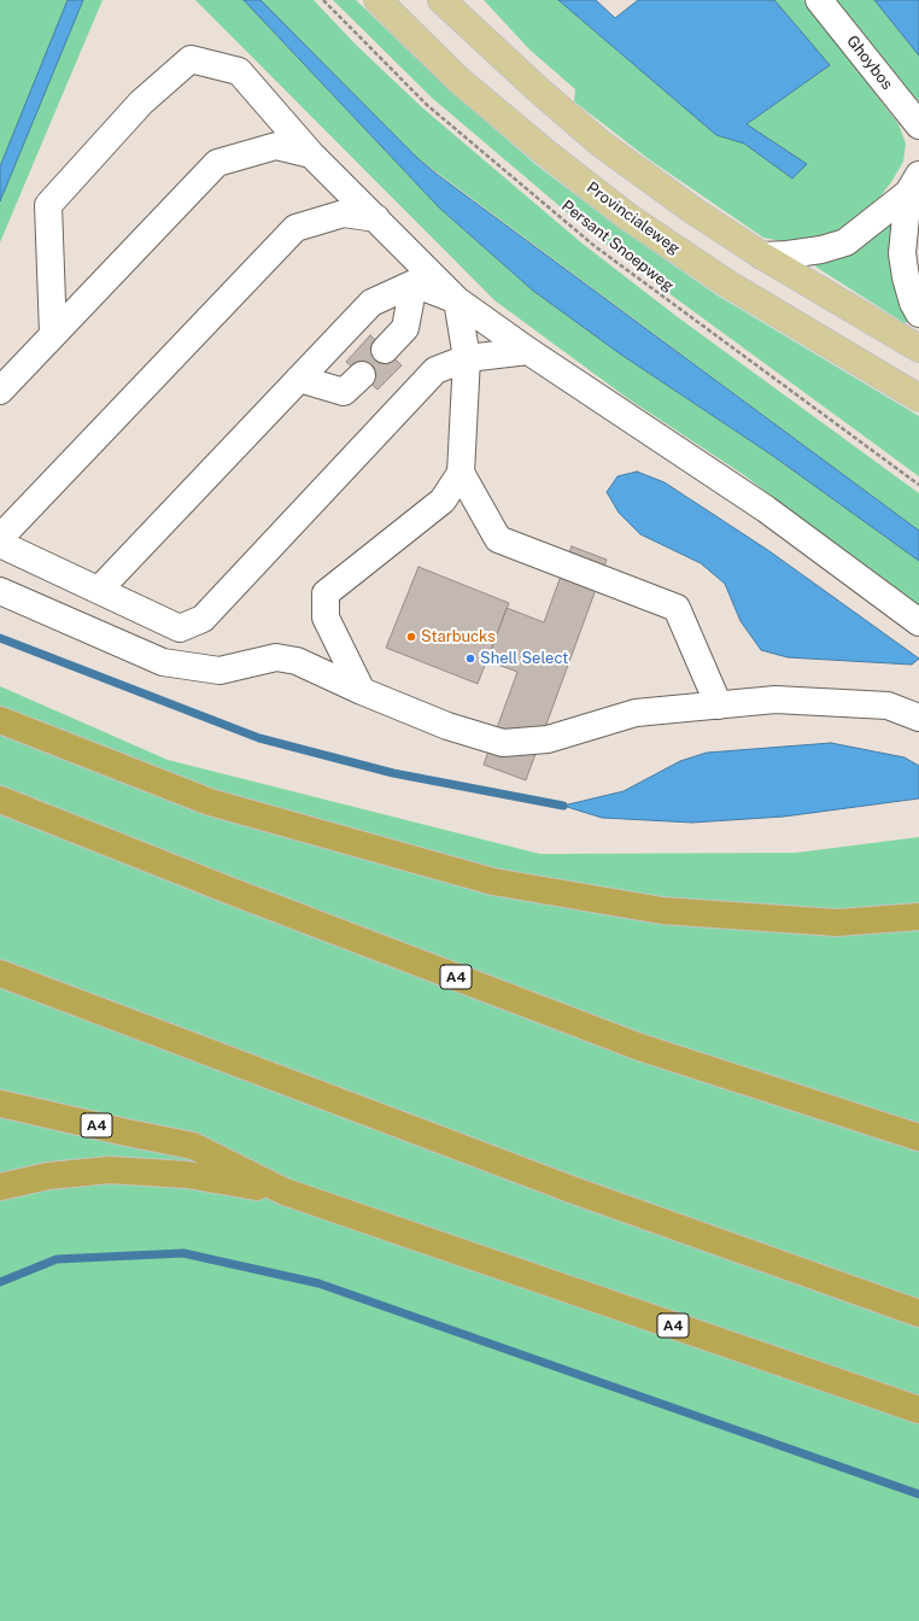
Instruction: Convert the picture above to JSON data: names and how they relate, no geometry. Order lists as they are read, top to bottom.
{
  "streets": {
    "highway": ["A4"],
    "main road": ["Provincialeweg"],
    "street": ["Ghoybos"],
    "path": ["Persant Snoepweg"]
  },
  "places": ["Starbucks", "Shell Select"]
}
